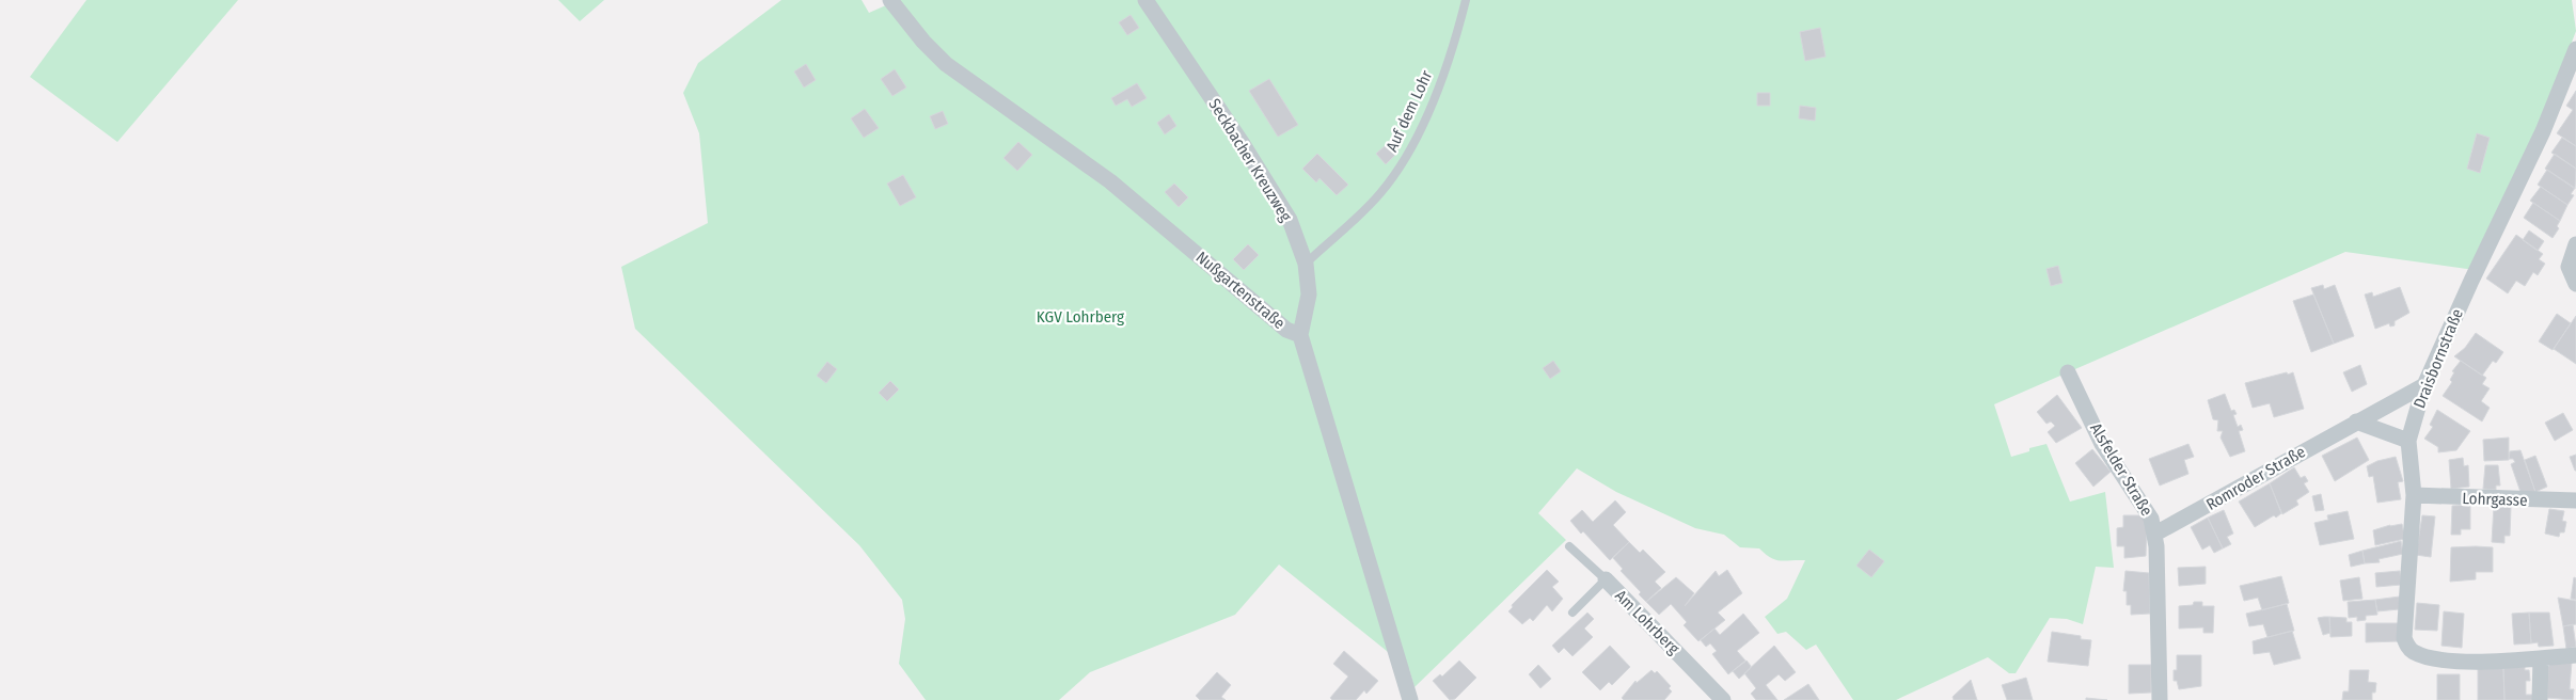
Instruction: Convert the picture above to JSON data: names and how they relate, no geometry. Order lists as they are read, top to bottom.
{
  "streets": {
    "street": [
      "Seckbacher Kreuzweg",
      "Nußgartenstraße",
      "Draisbornstraße",
      "Alsfelder Straße",
      "Romroder Straße",
      "Lohrgasse",
      "Am Lohrberg"
    ],
    "lane": ["Auf dem Lohr"]
  },
  "crossings": [
    ["Auf dem Lohr", "Seckbacher Kreuzweg"],
    ["Seckbacher Kreuzweg", "Nußgartenstraße"],
    ["Draisbornstraße", "Romroder Straße"],
    ["Draisbornstraße", "Lohrgasse"],
    ["Alsfelder Straße", "Romroder Straße"]
  ],
  "parks": ["KGV Lohrberg"]
}
